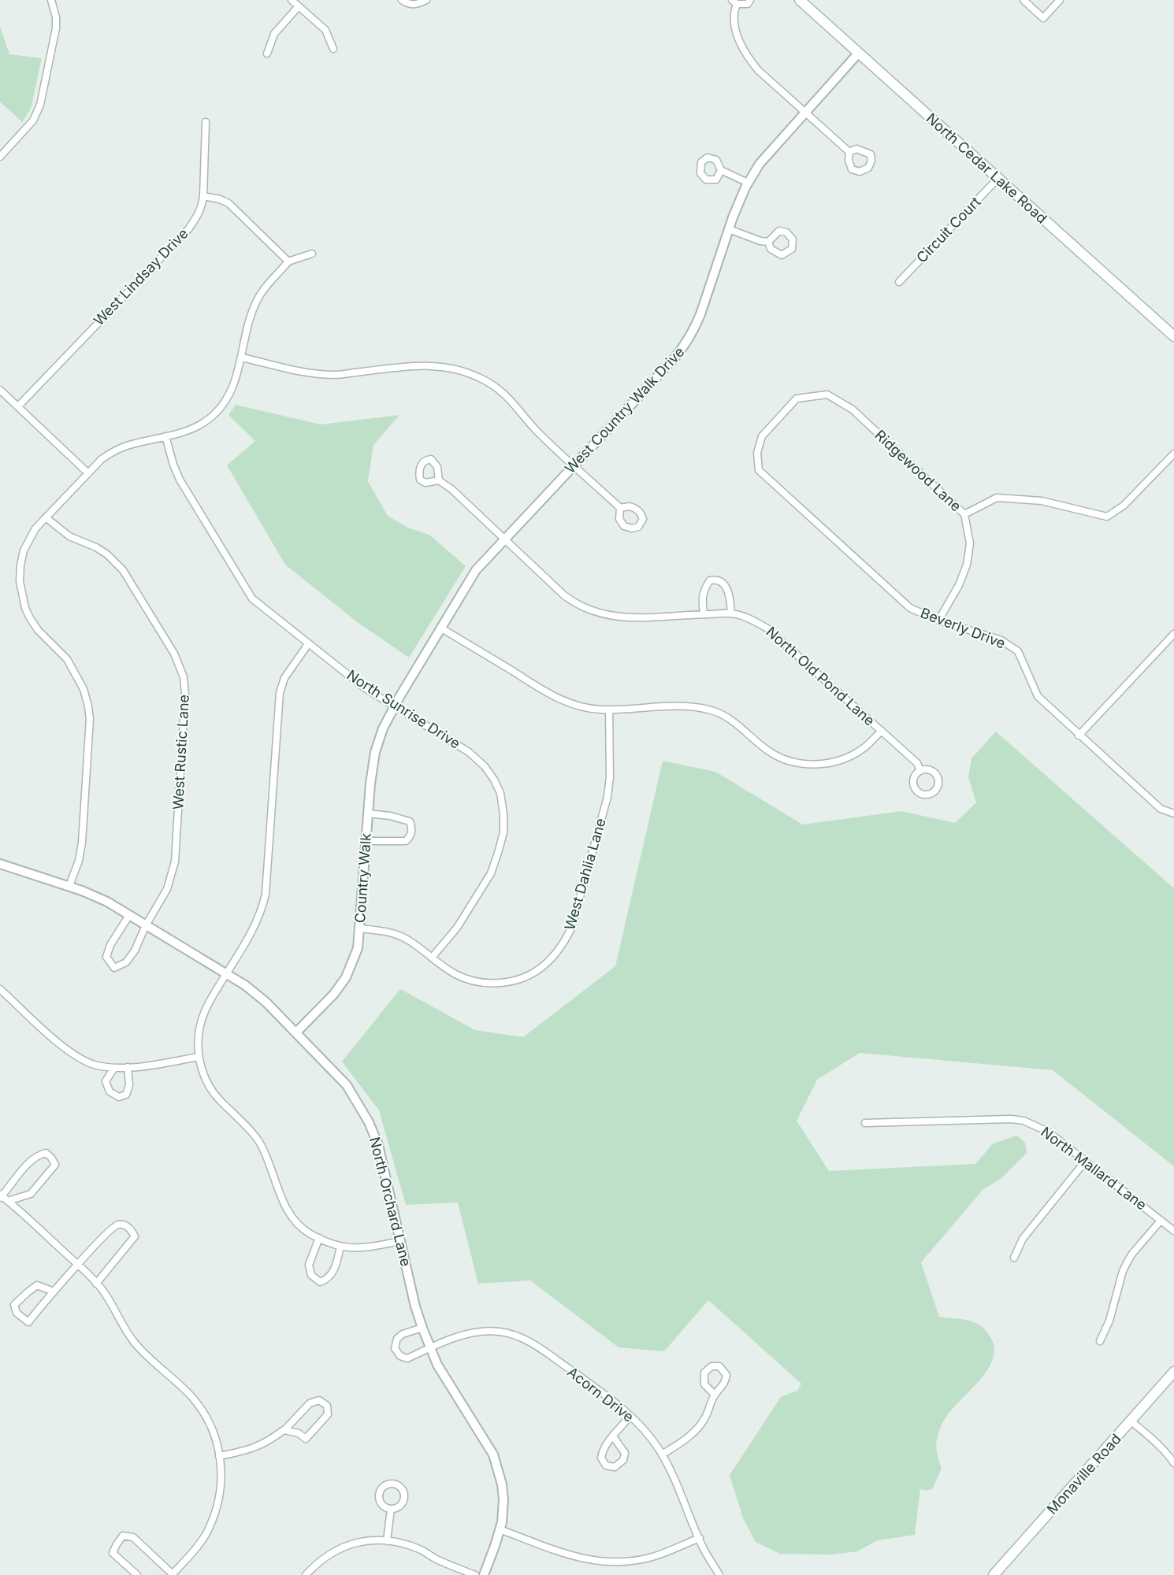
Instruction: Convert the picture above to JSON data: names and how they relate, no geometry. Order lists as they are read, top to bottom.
{
  "streets": {
    "main road": ["North Cedar Lake Road", "Monaville Road"],
    "street": [
      "Circuit Court",
      "West Lindsay Drive",
      "West Country Walk Drive",
      "Ridgewood Lane",
      "Beverly Drive",
      "North Old Pond Lane",
      "North Sunrise Drive",
      "West Rustic Lane",
      "West Dahlia Lane",
      "Country Walk",
      "North Mallard Lane",
      "North Orchard Lane",
      "Acorn Drive"
    ]
  },
  "crossings": [
    ["North Cedar Lake Road", "Circuit Court"],
    ["North Cedar Lake Road", "West Country Walk Drive"],
    ["West Country Walk Drive", "North Old Pond Lane"],
    ["West Country Walk Drive", "North Sunrise Drive"],
    ["West Country Walk Drive", "Country Walk"],
    ["Ridgewood Lane", "Beverly Drive"],
    ["North Sunrise Drive", "West Dahlia Lane"],
    ["North Sunrise Drive", "Country Walk"],
    ["West Rustic Lane", "North Orchard Lane"],
    ["West Dahlia Lane", "Country Walk"],
    ["Country Walk", "North Orchard Lane"],
    ["North Orchard Lane", "Acorn Drive"]
  ]
}
